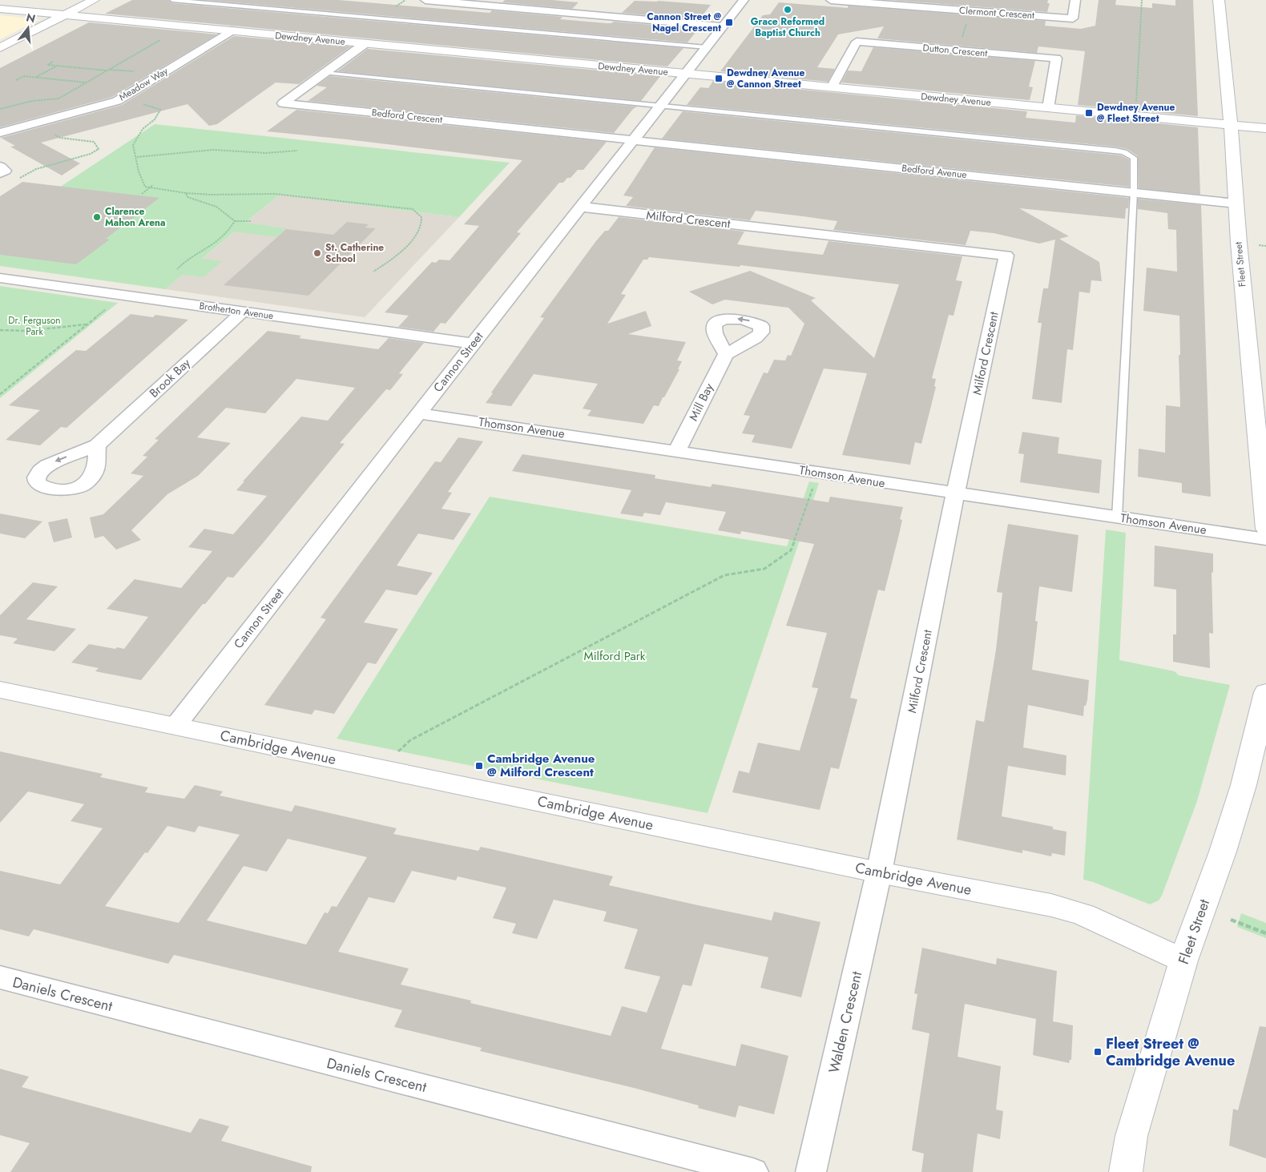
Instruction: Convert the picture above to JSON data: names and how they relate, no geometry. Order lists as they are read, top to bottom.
{
  "streets": {
    "street": [
      "Clermont Crescent",
      "Dewdney Avenue",
      "Dutton Crescent",
      "Meadow Way",
      "Bedford Crescent",
      "Bedford Avenue",
      "Milford Crescent",
      "Fleet Street",
      "Brotherton Avenue",
      "Cannon Street",
      "Brook Bay",
      "Mill Bay",
      "Thomson Avenue",
      "Cambridge Avenue",
      "Daniels Crescent",
      "Walden Crescent"
    ]
  },
  "crossings": [
    ["Dewdney Avenue", "Dutton Crescent"],
    ["Dewdney Avenue", "Meadow Way"],
    ["Dewdney Avenue", "Bedford Crescent"],
    ["Dewdney Avenue", "Fleet Street"],
    ["Dewdney Avenue", "Cannon Street"],
    ["Bedford Crescent", "Bedford Avenue"],
    ["Bedford Crescent", "Cannon Street"],
    ["Bedford Avenue", "Fleet Street"],
    ["Bedford Avenue", "Cannon Street"],
    ["Milford Crescent", "Cannon Street"],
    ["Milford Crescent", "Thomson Avenue"],
    ["Milford Crescent", "Cambridge Avenue"],
    ["Milford Crescent", "Walden Crescent"],
    ["Fleet Street", "Cambridge Avenue"],
    ["Brotherton Avenue", "Cannon Street"],
    ["Brotherton Avenue", "Brook Bay"],
    ["Cannon Street", "Thomson Avenue"],
    ["Cannon Street", "Cambridge Avenue"],
    ["Mill Bay", "Thomson Avenue"],
    ["Cambridge Avenue", "Walden Crescent"]
  ],
  "parks": ["Dr. Ferguson Park", "Milford Park"],
  "places": {
    "other": ["Grace Reformed Baptist Church", "Clarence Mahon Arena", "St. Catherine School"],
    "transit": [
      "Cannon Street @ Nagel Crescent",
      "Dewdney Avenue @ Cannon Street",
      "Dewdney Avenue @ Fleet Street",
      "Cambridge Avenue @ Milford Crescent",
      "Fleet Street @ Cambridge Avenue"
    ]
  },
  "north": "top"
}
